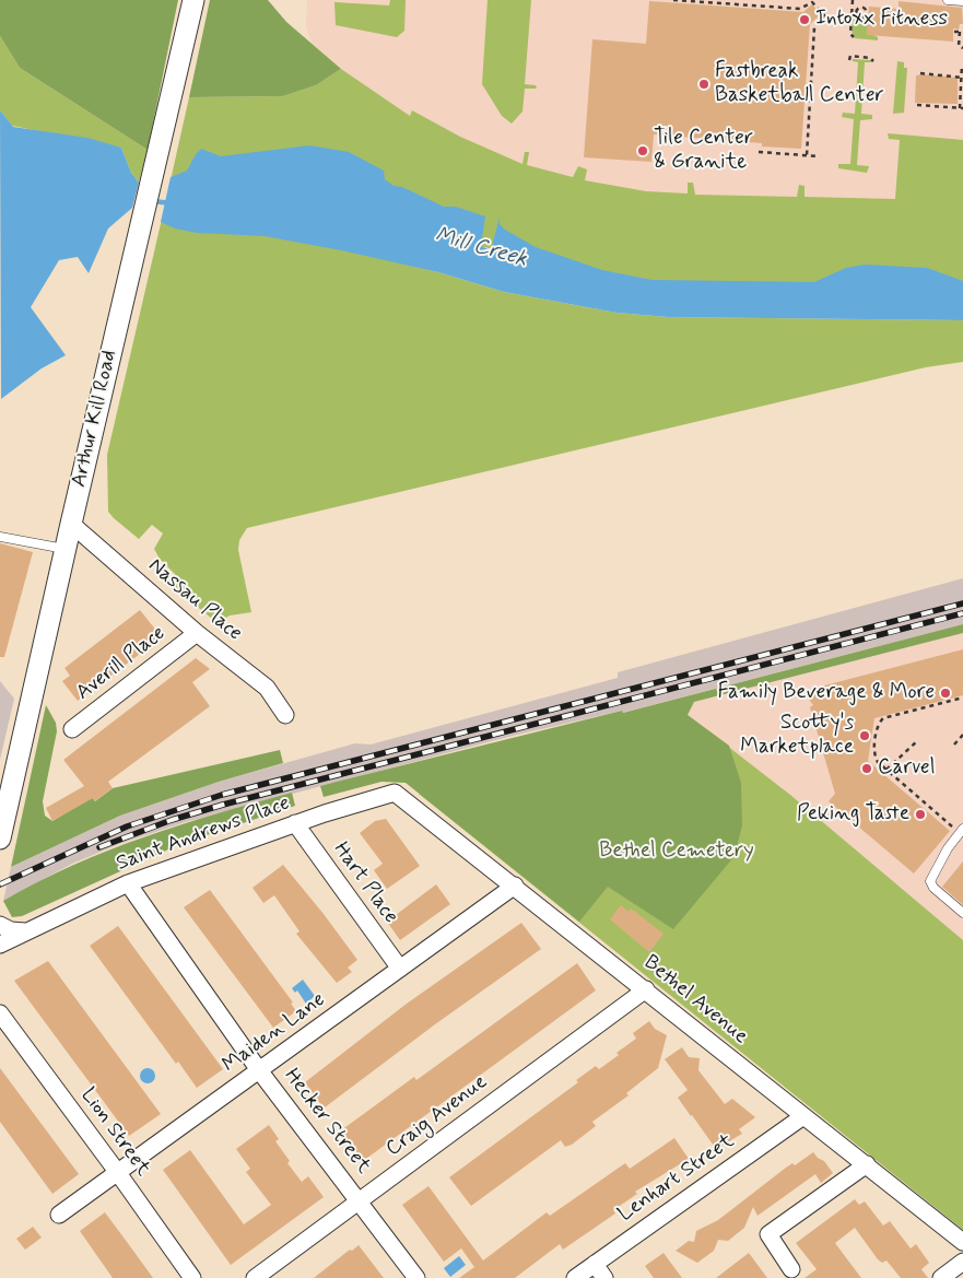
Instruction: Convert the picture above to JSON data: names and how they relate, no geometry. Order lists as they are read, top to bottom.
{
  "streets": {
    "street": [
      "Arthur Kill Road",
      "Nassau Place",
      "Averill Place",
      "Saint Andrews Place",
      "Hart Place",
      "Bethel Avenue",
      "Maiden Lane",
      "Craig Avenue",
      "Hecker Street",
      "Lion Street",
      "Lenhart Street"
    ]
  },
  "crossings": [
    ["Arthur Kill Road", "Nassau Place"],
    ["Nassau Place", "Averill Place"],
    ["Saint Andrews Place", "Hart Place"],
    ["Saint Andrews Place", "Bethel Avenue"],
    ["Saint Andrews Place", "Hecker Street"],
    ["Hart Place", "Maiden Lane"],
    ["Bethel Avenue", "Maiden Lane"],
    ["Bethel Avenue", "Craig Avenue"],
    ["Bethel Avenue", "Lenhart Street"],
    ["Maiden Lane", "Hecker Street"],
    ["Maiden Lane", "Lion Street"],
    ["Craig Avenue", "Hecker Street"]
  ],
  "water": ["Mill Creek"],
  "parks": ["Bethel Cemetery"],
  "places": [
    "Intoxx Fitness",
    "Fastbreak Basketball Center",
    "Tile Center & Granite",
    "Family Beverage & More",
    "Scotty's Marketplace",
    "Carvel",
    "Peking Taste"
  ]
}
